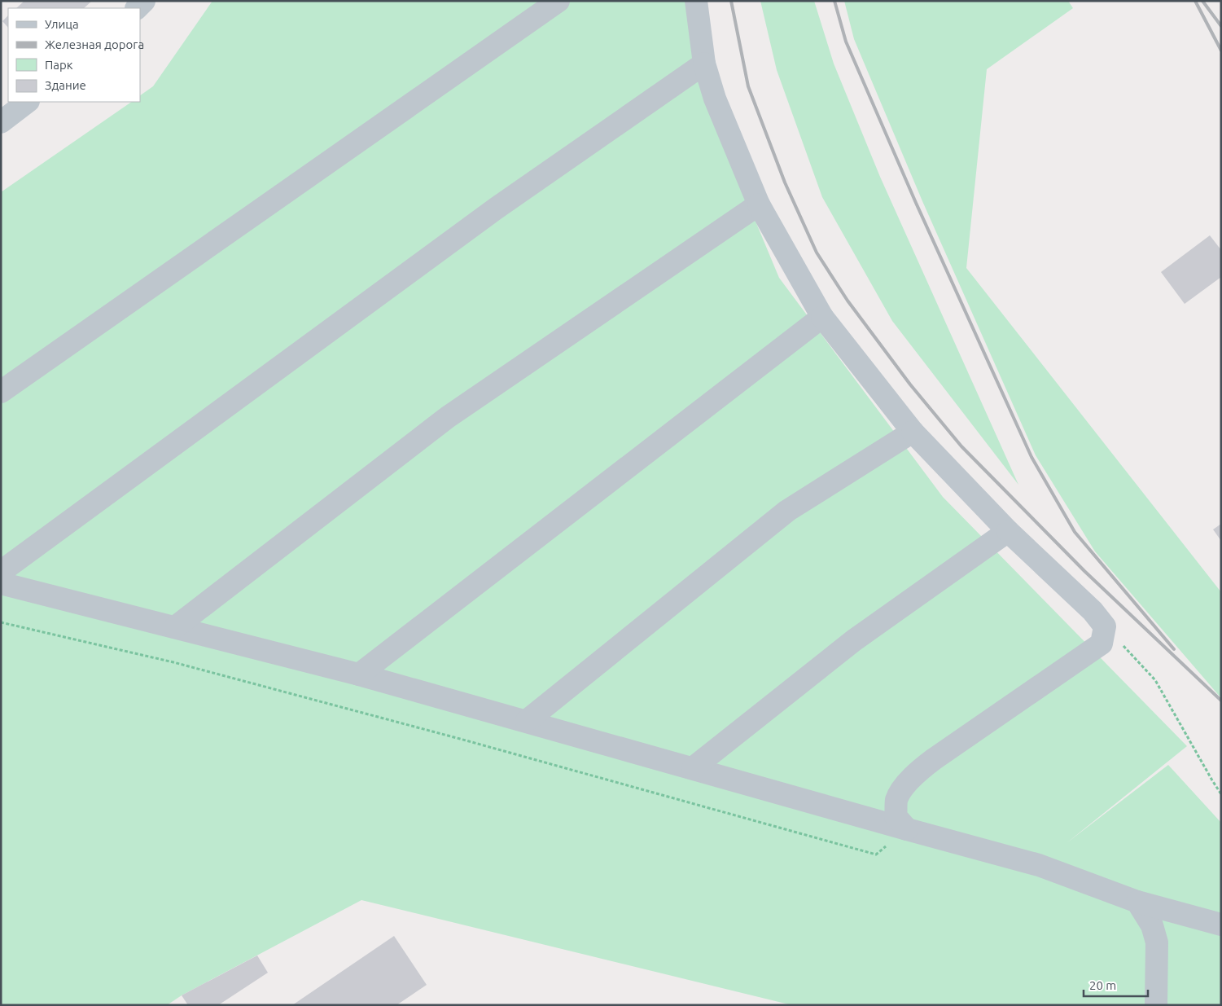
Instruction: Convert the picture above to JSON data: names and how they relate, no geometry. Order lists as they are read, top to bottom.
{
  "legend": [
    "Улица",
    "Железная дорога",
    "Парк",
    "Здание"
  ],
  "scale_bar": "20 m"
}
